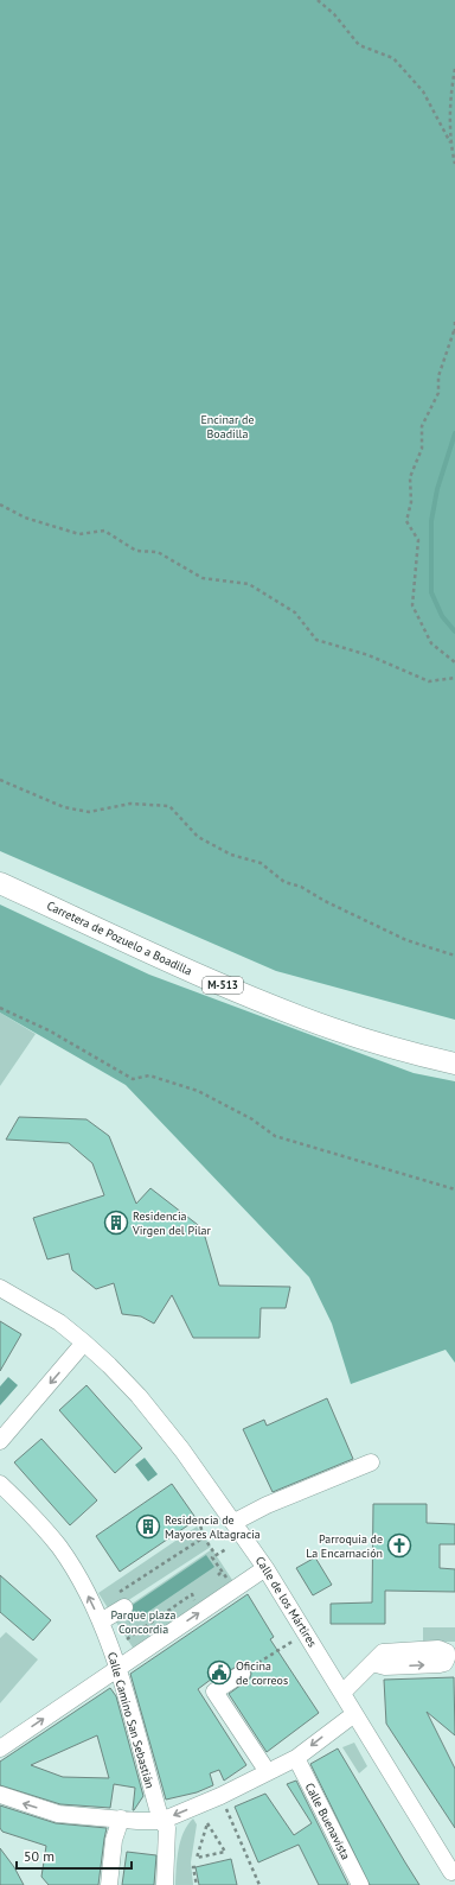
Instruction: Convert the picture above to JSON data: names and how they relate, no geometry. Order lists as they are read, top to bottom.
{
  "streets": {
    "main road": ["Carretera de Pozuelo a Boadilla", "M-513"],
    "street": ["Calle de los Mártires", "Calle Camino San Sebastián", "Calle Buenavista"]
  },
  "one_way": ["Calle Camino San Sebastián"],
  "parks": ["Encinar de Boadilla", "Parque plaza Concordia"],
  "places": {
    "building": ["Residencia Virgen del Pilar", "Residencia de Mayores Altagracia"],
    "church": ["Parroquia de La Encarnación"],
    "public building": ["Oficina de correos"]
  },
  "scale_bar": "50 m"
}
